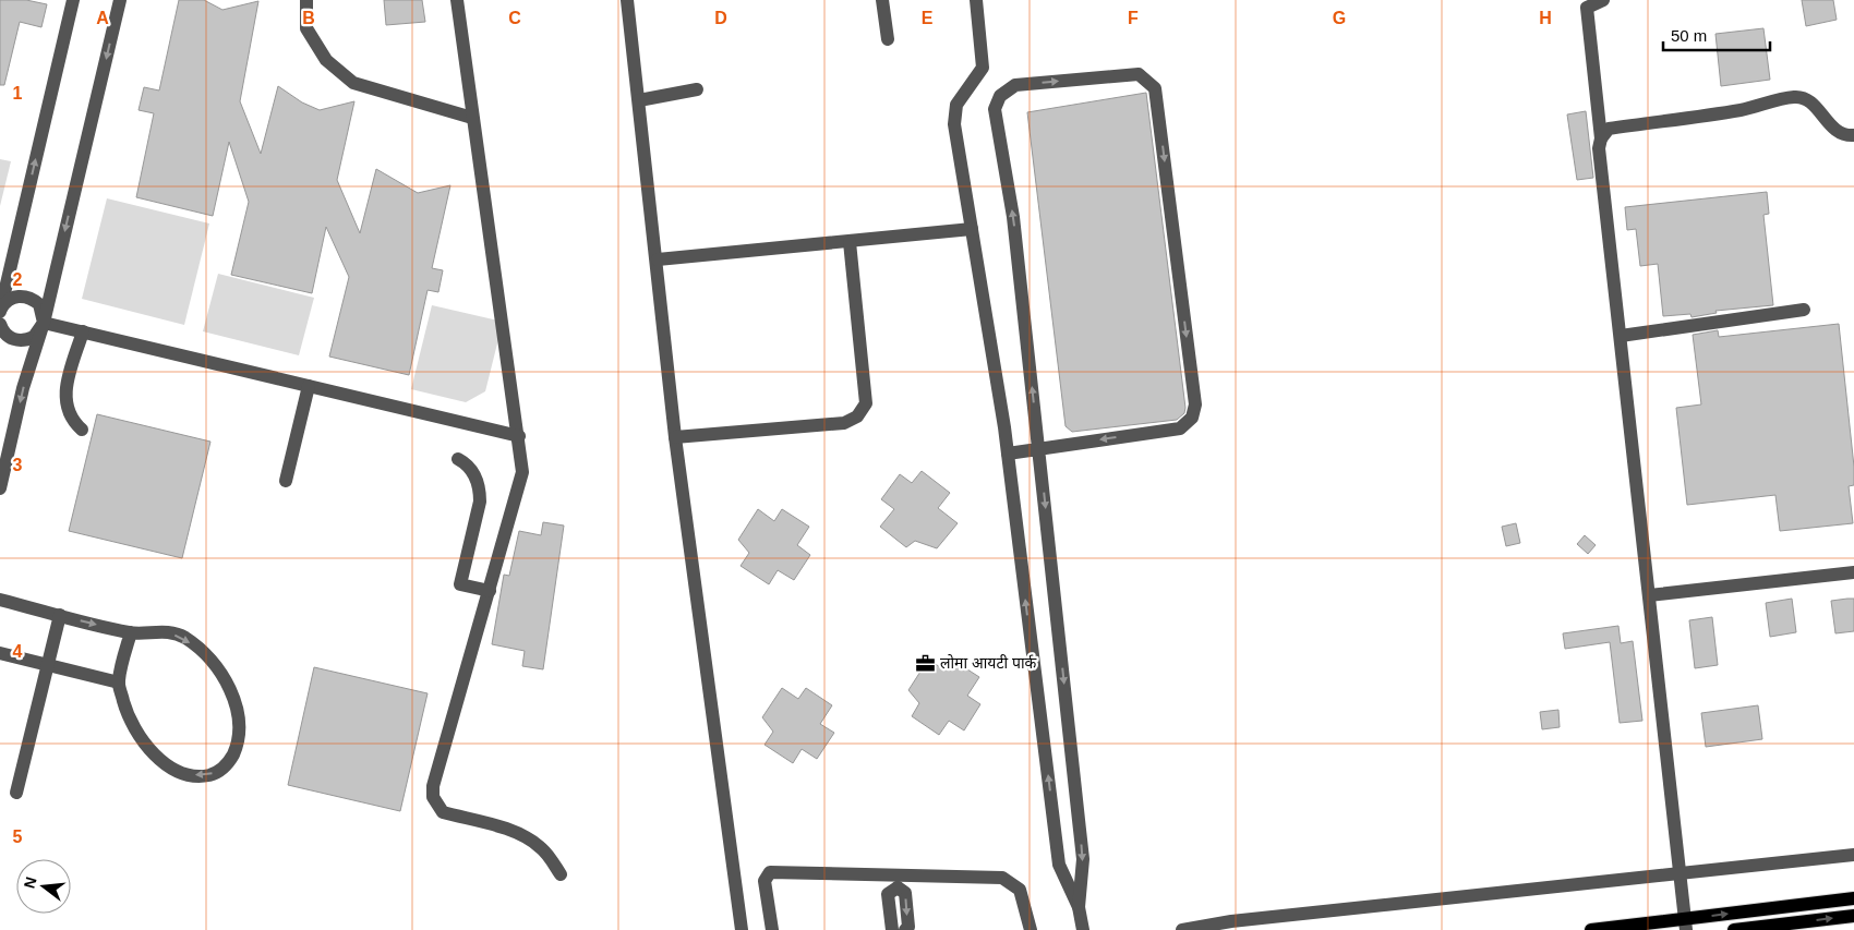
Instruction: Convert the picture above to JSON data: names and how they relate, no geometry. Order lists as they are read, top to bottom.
{
  "places": {
    "office": ["लोमा आयटी पार्क"]
  },
  "scale_bar": "50 m",
  "north": "left",
  "grid": {
    "columns": [
      "A",
      "B",
      "C",
      "D",
      "E",
      "F",
      "G",
      "H"
    ],
    "rows": [
      "1",
      "2",
      "3",
      "4",
      "5"
    ]
  }
}
